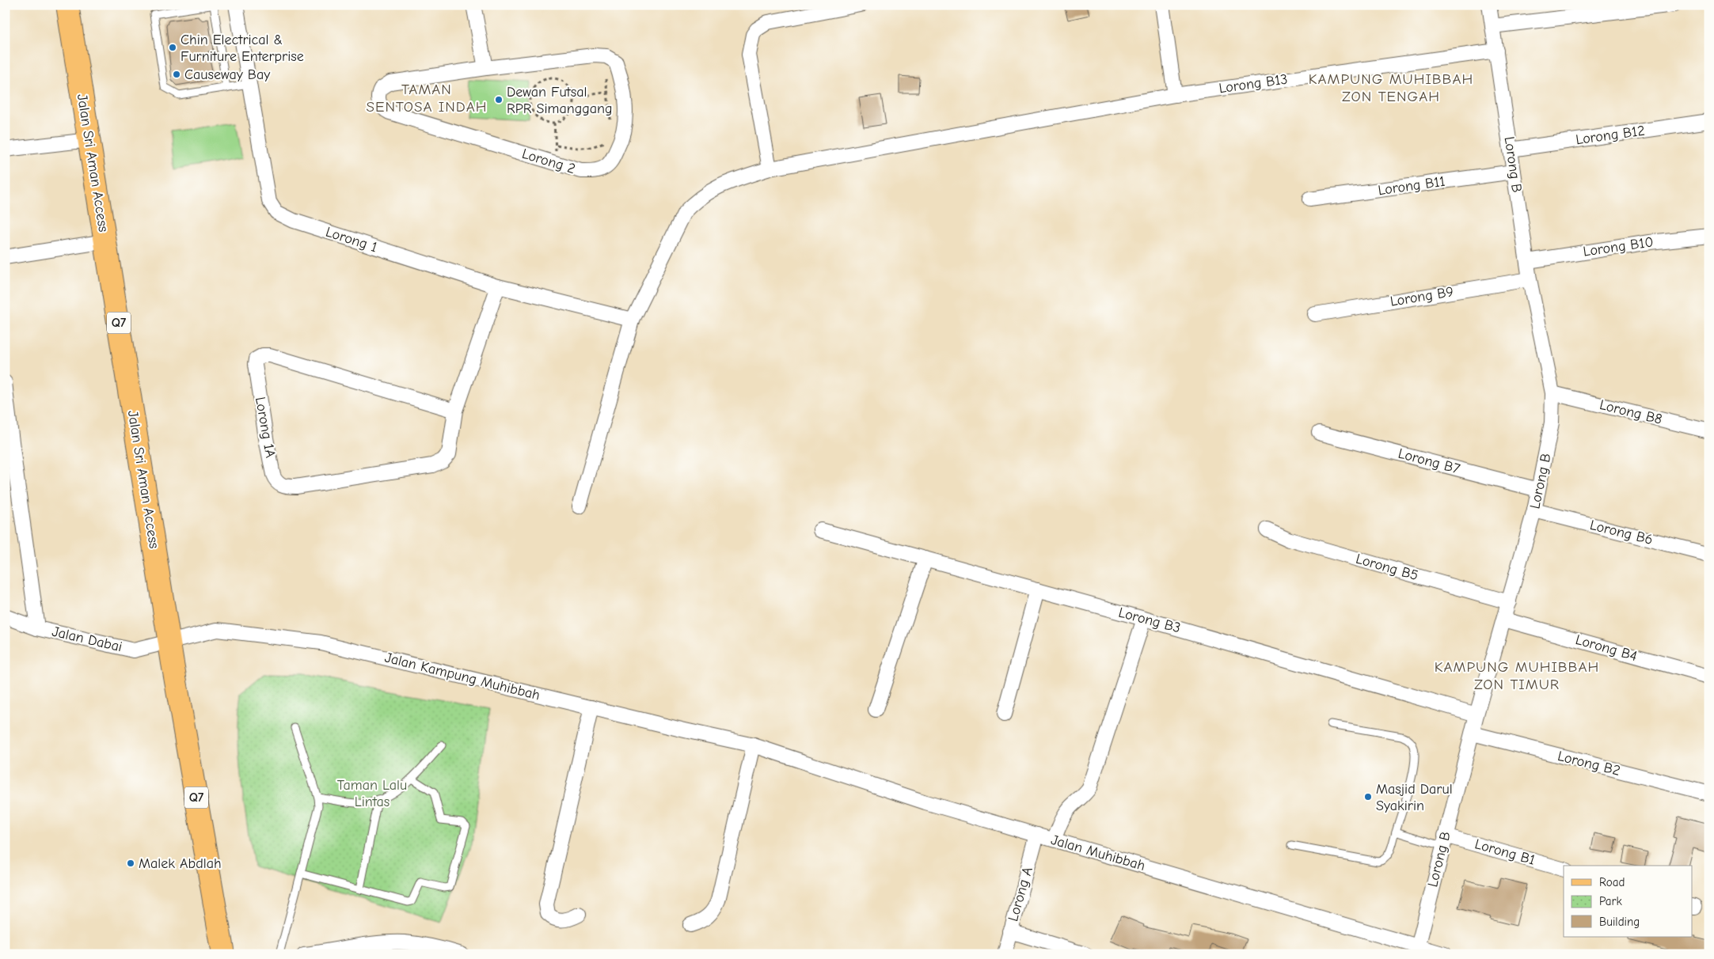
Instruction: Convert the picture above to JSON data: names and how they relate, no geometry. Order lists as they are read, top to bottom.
{
  "streets": {
    "main road": ["Jalan Sri Aman Access", "Q7"],
    "street": [
      "Lorong B13",
      "Lorong B12",
      "Lorong 2",
      "Lorong B",
      "Lorong B11",
      "Lorong 1",
      "Lorong B10",
      "Lorong B9",
      "Lorong B8",
      "Lorong 1A",
      "Lorong B7",
      "Lorong B6",
      "Lorong B5",
      "Lorong B3",
      "Jalan Dabai",
      "Lorong B4",
      "Jalan Kampung Muhibbah",
      "Lorong B2",
      "Lorong B1",
      "Jalan Muhibbah",
      "Lorong A"
    ]
  },
  "crossings": [
    ["Lorong B13", "Lorong B"],
    ["Lorong B13", "Lorong 1"],
    ["Lorong B12", "Lorong B"],
    ["Jalan Sri Aman Access", "Jalan Dabai"],
    ["Jalan Sri Aman Access", "Jalan Kampung Muhibbah"],
    ["Lorong B", "Lorong B11"],
    ["Lorong B", "Lorong B10"],
    ["Lorong B", "Lorong B9"],
    ["Lorong B", "Lorong B8"],
    ["Lorong B", "Lorong B7"],
    ["Lorong B", "Lorong B6"],
    ["Lorong B", "Lorong B5"],
    ["Lorong B", "Lorong B3"],
    ["Lorong B", "Lorong B4"],
    ["Lorong B", "Lorong B2"],
    ["Lorong B", "Lorong B1"],
    ["Lorong B", "Jalan Muhibbah"],
    ["Lorong 1", "Lorong 1A"],
    ["Jalan Dabai", "Jalan Kampung Muhibbah"],
    ["Jalan Kampung Muhibbah", "Jalan Muhibbah"],
    ["Jalan Muhibbah", "Lorong A"]
  ],
  "districts": ["KAMPUNG MUHIBBAH ZON TENGAH", "TAMAN SENTOSA INDAH", "KAMPUNG MUHIBBAH ZON TIMUR"],
  "parks": ["Taman Lalu Lintas"],
  "places": [
    "Chin Electrical & Furniture Enterprise",
    "Causeway Bay",
    "Dewan Futsal RPR Simanggang",
    "Masjid Darul Syakirin",
    "Malek Abdlah"
  ],
  "legend": ["Road", "Park", "Building"]
}
